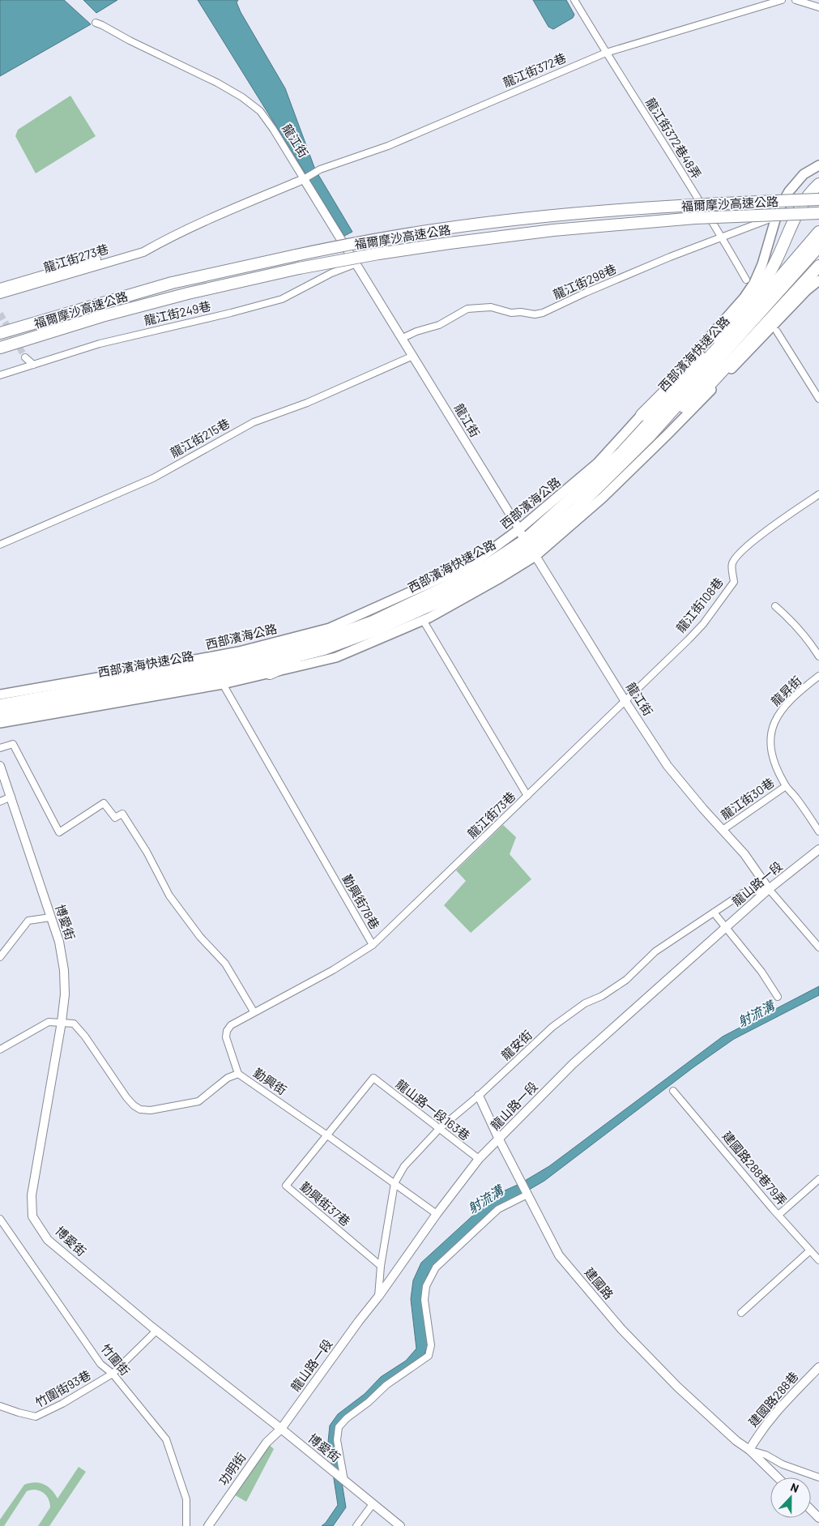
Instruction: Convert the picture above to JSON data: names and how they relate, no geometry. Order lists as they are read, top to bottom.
{
  "streets": {
    "highway": ["福爾摩沙高速公路", "西部濱海快速公路"],
    "main road": ["西部濱海公路"],
    "street": [
      "龍江街372巷",
      "龍江街372巷48弄",
      "龍江街",
      "龍江街273巷",
      "龍江街298巷",
      "龍江街249巷",
      "龍江街215巷",
      "龍江街108巷",
      "龍昇街",
      "龍江街30巷",
      "龍江街73巷",
      "龍山路一段",
      "勤興街78巷",
      "博愛街",
      "龍安街",
      "勤興街",
      "龍山路一段163巷",
      "建國路288巷79弄",
      "勤興街37巷",
      "建國路",
      "竹圍街",
      "竹圍街93巷",
      "建國路288巷",
      "功明街"
    ]
  },
  "crossings": [
    ["龍江街372巷", "龍江街372巷48弄"],
    ["龍江街372巷", "龍江街"],
    ["龍江街372巷", "龍江街273巷"],
    ["龍江街372巷48弄", "龍江街298巷"],
    ["龍江街", "龍江街273巷"],
    ["龍江街", "龍江街298巷"],
    ["龍江街", "龍江街249巷"],
    ["龍江街", "西部濱海快速公路"],
    ["龍江街", "龍江街215巷"],
    ["龍江街", "西部濱海公路"],
    ["龍江街", "龍江街108巷"],
    ["龍江街", "龍江街30巷"],
    ["龍江街", "龍江街73巷"],
    ["龍江街", "龍山路一段"],
    ["龍江街", "龍安街"],
    ["龍江街298巷", "西部濱海公路"],
    ["西部濱海快速公路", "西部濱海公路"],
    ["龍江街108巷", "龍江街73巷"],
    ["龍昇街", "龍江街30巷"],
    ["龍江街73巷", "勤興街78巷"],
    ["龍山路一段", "博愛街"],
    ["龍山路一段", "龍安街"],
    ["龍山路一段", "勤興街"],
    ["龍山路一段", "龍山路一段163巷"],
    ["龍山路一段", "建國路"],
    ["龍山路一段", "功明街"],
    ["勤興街78巷", "勤興街"],
    ["博愛街", "勤興街"],
    ["博愛街", "竹圍街93巷"],
    ["博愛街", "功明街"],
    ["龍安街", "勤興街"],
    ["龍安街", "龍山路一段163巷"],
    ["龍安街", "勤興街37巷"],
    ["龍安街", "建國路"],
    ["勤興街", "龍山路一段163巷"],
    ["勤興街", "勤興街37巷"],
    ["龍山路一段163巷", "勤興街37巷"],
    ["建國路", "建國路288巷"],
    ["竹圍街", "竹圍街93巷"]
  ],
  "water": ["射流溝"],
  "north": "top"
}
